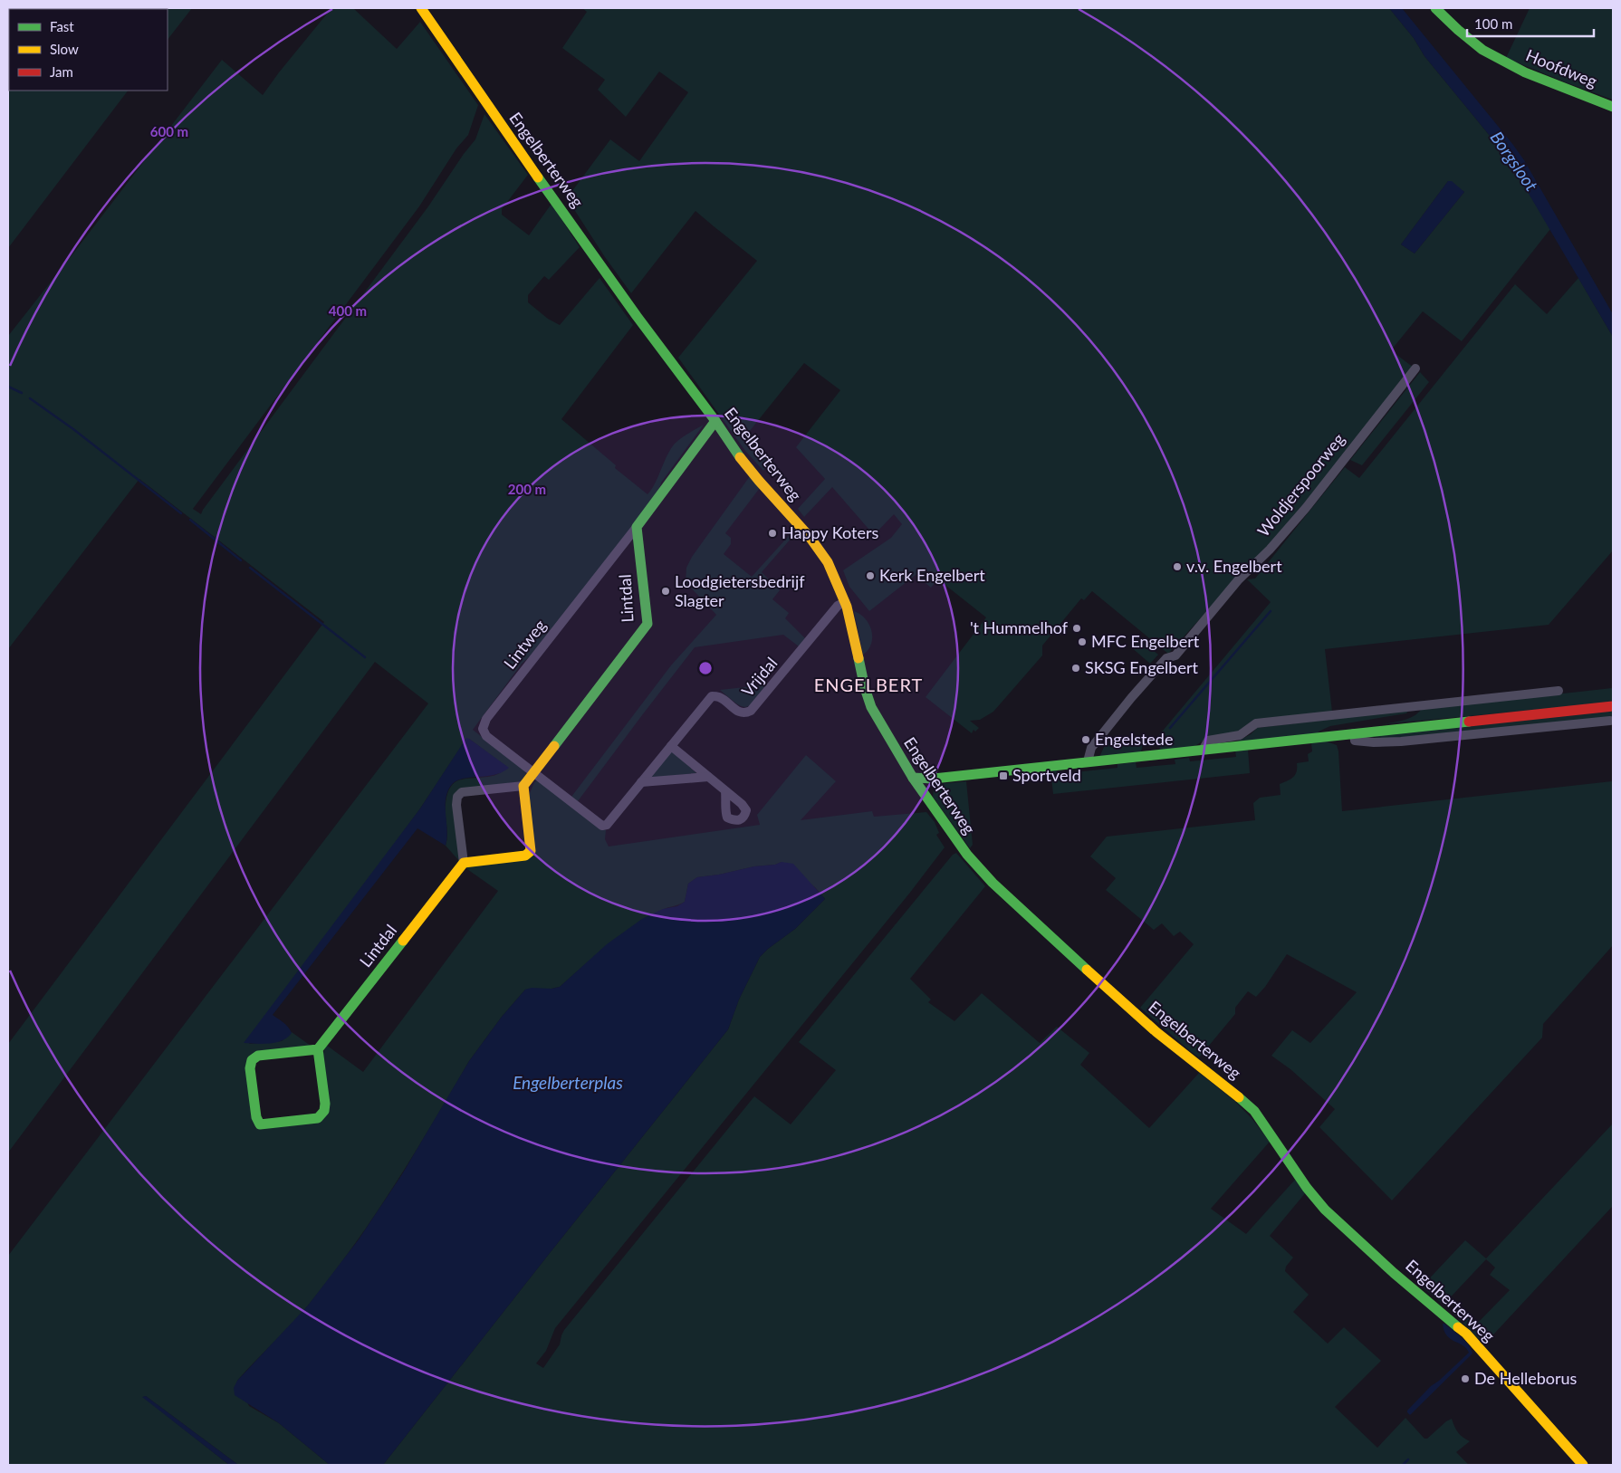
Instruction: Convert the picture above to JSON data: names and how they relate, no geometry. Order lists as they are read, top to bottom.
{
  "streets": {
    "street": [
      "Hoofdweg",
      "Engelberterweg",
      "Woldjerspoorweg",
      "Lintdal",
      "Lintweg",
      "Vrijdal"
    ]
  },
  "crossings": [
    ["Engelberterweg", "Vrijdal"],
    ["Lintdal", "Lintweg"],
    ["Lintdal", "Vrijdal"],
    ["Lintweg", "Vrijdal"]
  ],
  "districts": ["ENGELBERT"],
  "water": ["Borgsloot", "Engelberterplas"],
  "places": {
    "other": [
      "Happy Koters",
      "v.v. Engelbert",
      "Kerk Engelbert",
      "Loodgietersbedrijf Slagter",
      "'t Hummelhof",
      "MFC Engelbert",
      "SKSG Engelbert",
      "Engelstede",
      "De Helleborus"
    ],
    "transit": ["Sportveld"]
  },
  "legend": ["Fast", "Slow", "Jam"],
  "scale_bar": "100 m",
  "rings": ["600 m", "400 m", "200 m"]
}
